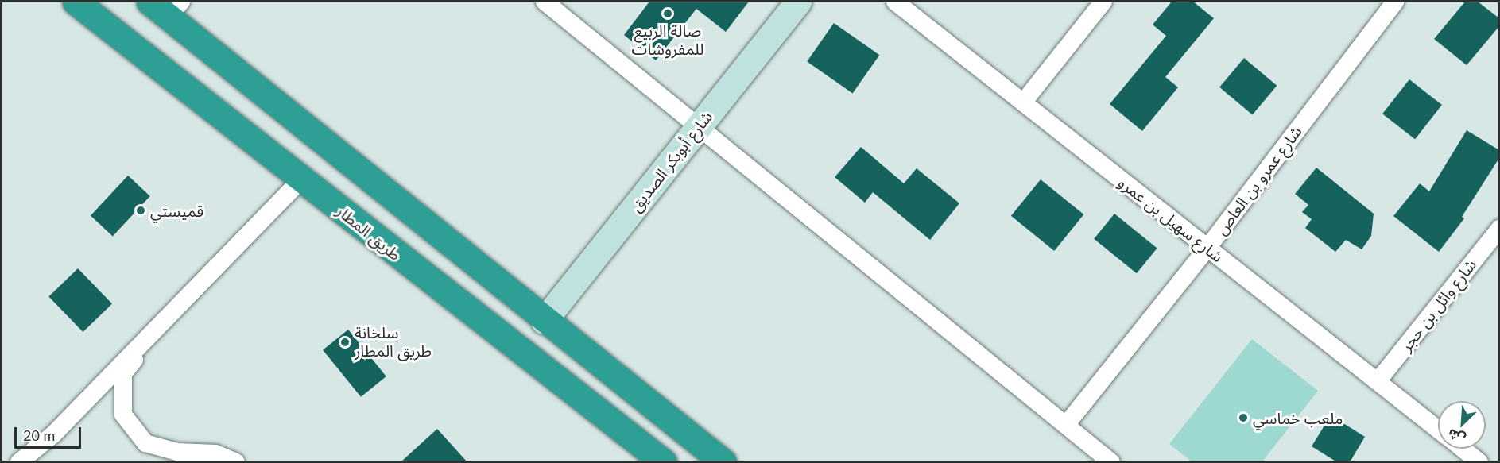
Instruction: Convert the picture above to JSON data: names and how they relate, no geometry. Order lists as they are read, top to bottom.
{
  "streets": {
    "highway": ["طريق المطار"],
    "street": [
      "شارع أبوبكر الصديق",
      "شارع عمرو بن العاص",
      "شارع سهيل بن عمرو",
      "شارع وائل بن حجر"
    ]
  },
  "crossings": [
    ["شارع عمرو بن العاص", "شارع سهيل بن عمرو"],
    ["شارع سهيل بن عمرو", "شارع وائل بن حجر"]
  ],
  "places": [
    "صالة الربيع للمفروشات",
    "قميستي",
    "سلخانة طريق المطار",
    "ملعب خماسي"
  ],
  "scale_bar": "20 m",
  "north": "bottom left"
}
